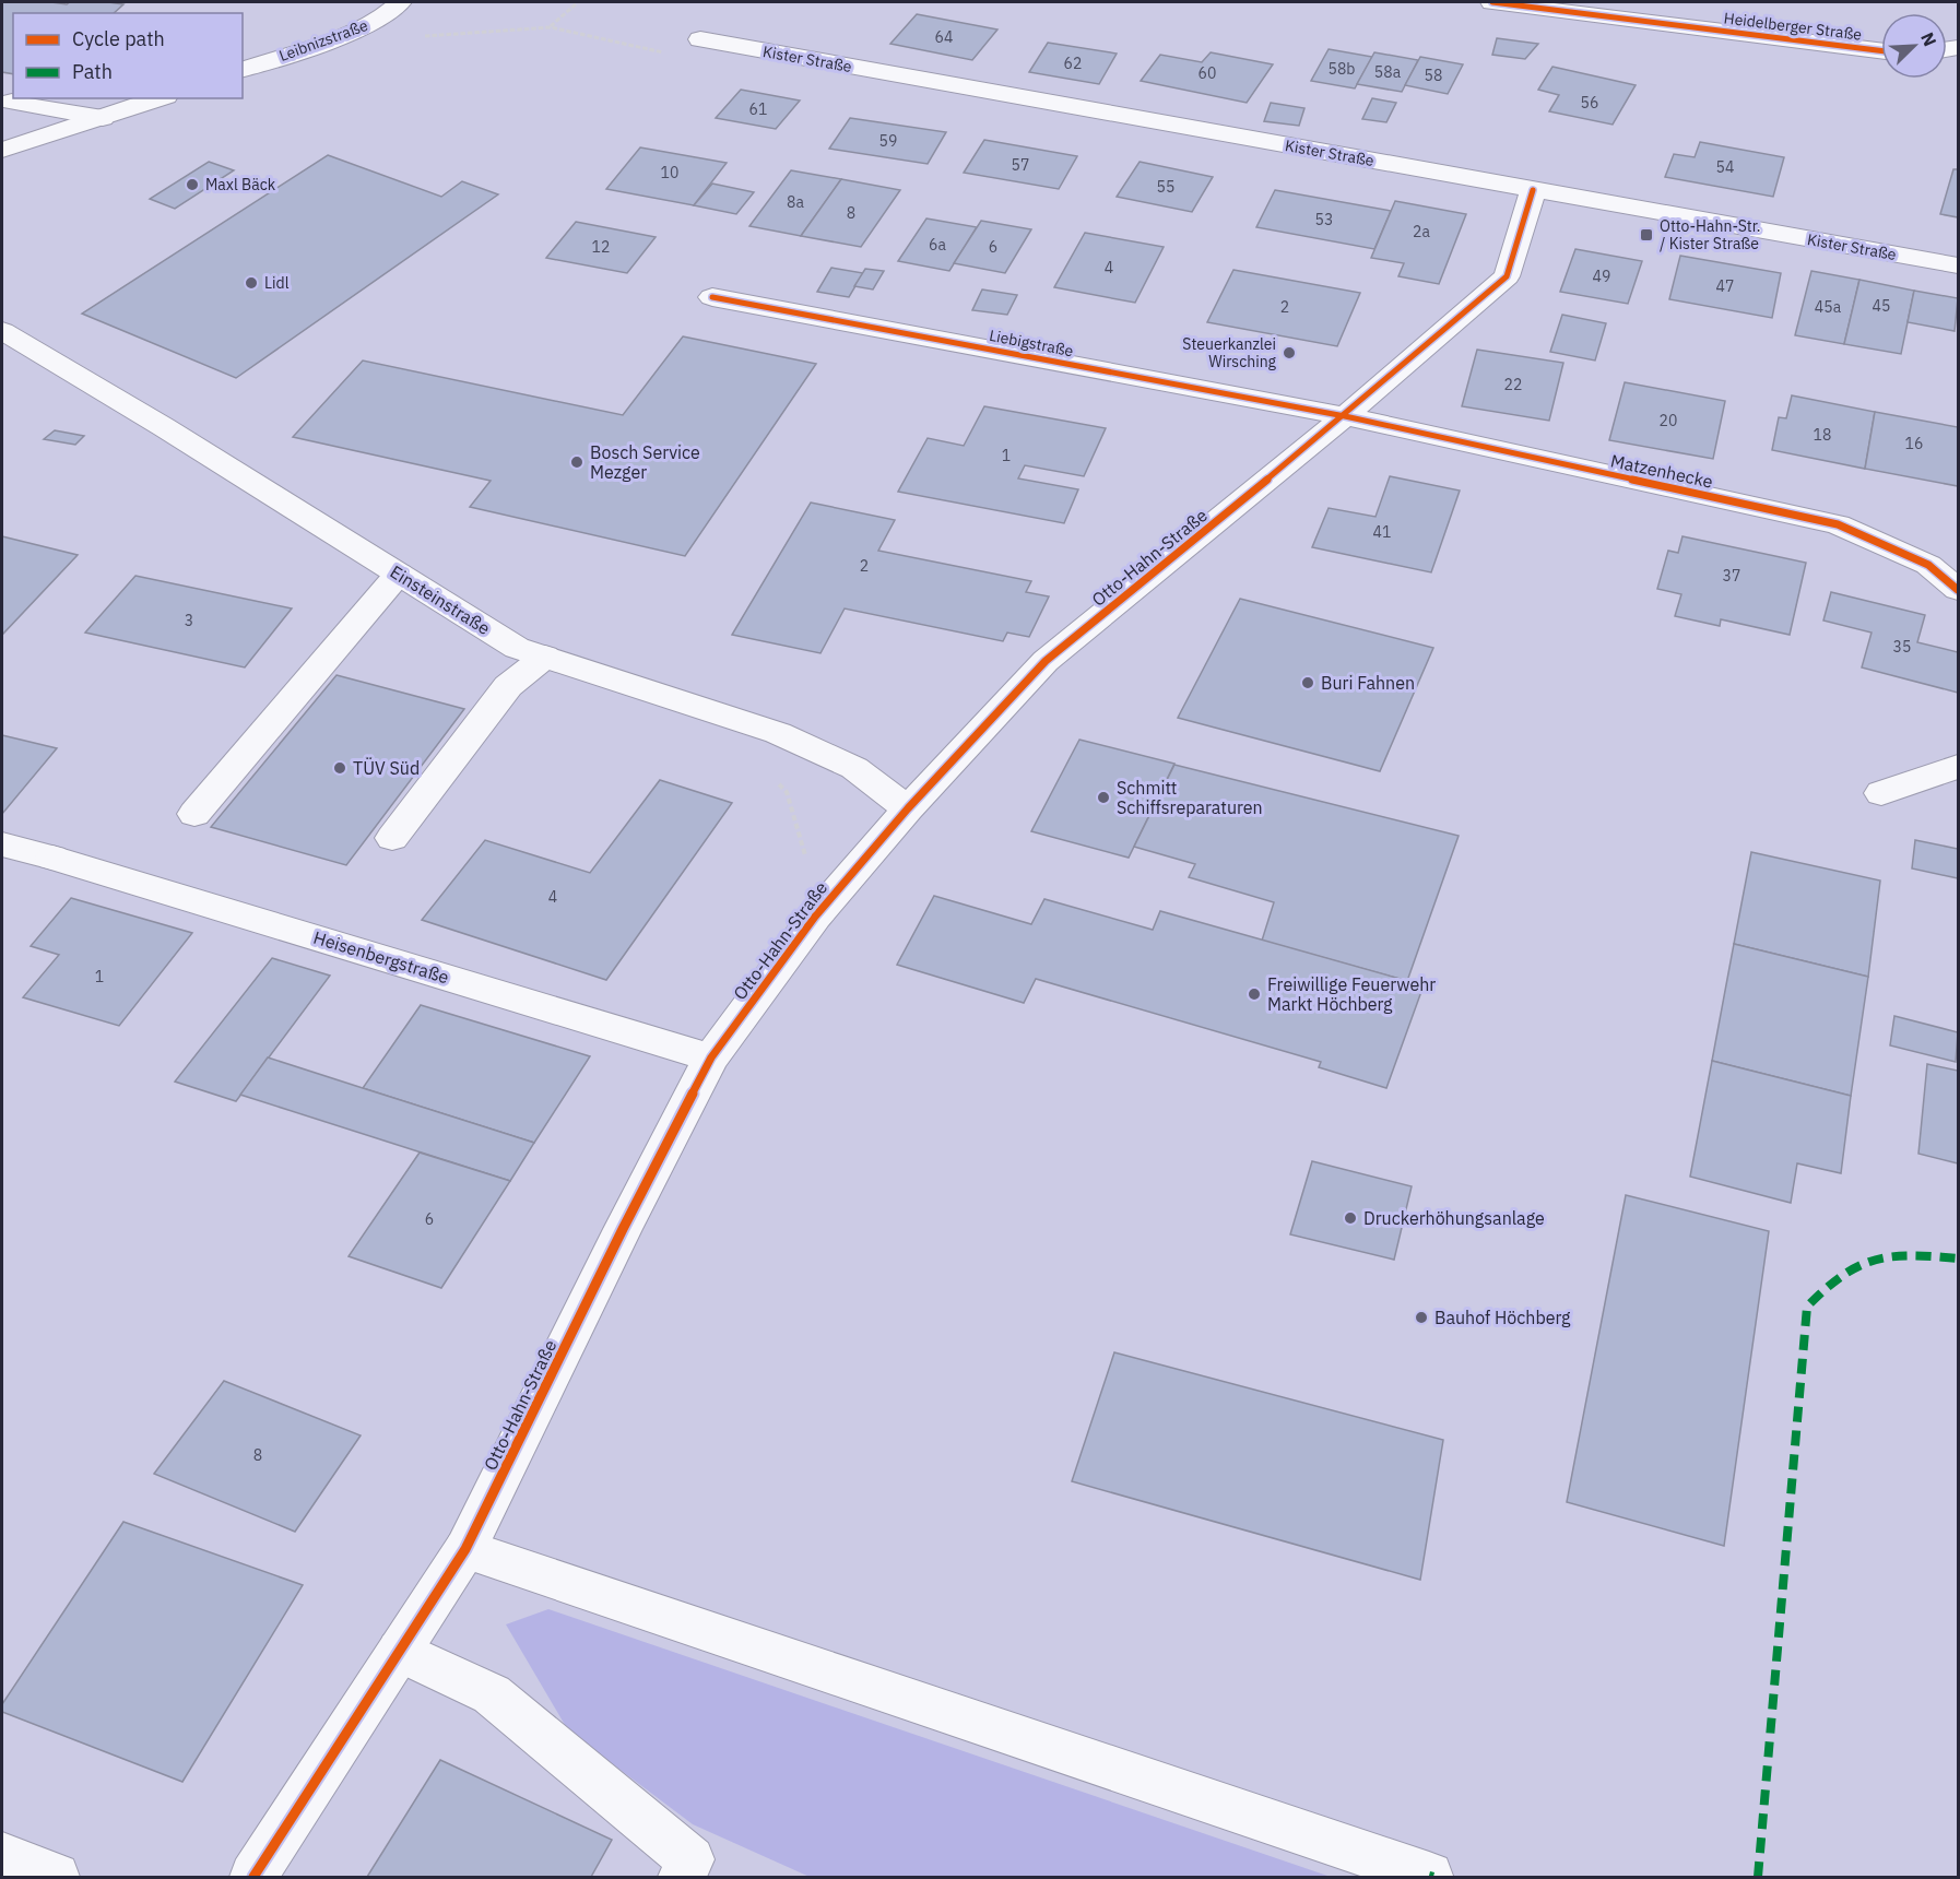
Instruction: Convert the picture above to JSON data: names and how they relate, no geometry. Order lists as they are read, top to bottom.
{
  "streets": {
    "street": [
      "Heidelberger Straße",
      "Leibnizstraße",
      "Kister Straße",
      "Liebigstraße",
      "Matzenhecke",
      "Otto-Hahn-Straße",
      "Einsteinstraße",
      "Heisenbergstraße"
    ]
  },
  "crossings": [
    ["Kister Straße", "Otto-Hahn-Straße"],
    ["Liebigstraße", "Matzenhecke"],
    ["Liebigstraße", "Otto-Hahn-Straße"],
    ["Matzenhecke", "Otto-Hahn-Straße"],
    ["Otto-Hahn-Straße", "Einsteinstraße"],
    ["Otto-Hahn-Straße", "Heisenbergstraße"]
  ],
  "places": {
    "other": [
      "Maxl Bäck",
      "Lidl",
      "Steuerkanzlei Wirsching",
      "Bosch Service Mezger",
      "Buri Fahnen",
      "TÜV Süd",
      "Schmitt Schiffsreparaturen",
      "Freiwillige Feuerwehr Markt Höchberg",
      "Druckerhöhungsanlage",
      "Bauhof Höchberg"
    ],
    "transit": ["Otto-Hahn-Str. / Kister Straße"]
  },
  "house_numbers": [
    "64",
    "62",
    "58b",
    "58a",
    "60",
    "58",
    "56",
    "61",
    "59",
    "57",
    "54",
    "10",
    "55",
    "8a",
    "8",
    "53",
    "2a",
    "6a",
    "12",
    "6",
    "4",
    "49",
    "47",
    "45",
    "2",
    "45a",
    "22",
    "20",
    "18",
    "16",
    "1",
    "41",
    "2",
    "37",
    "3",
    "35",
    "4",
    "1",
    "6",
    "8"
  ],
  "legend": ["Cycle path", "Path"],
  "north": "top right"
}
